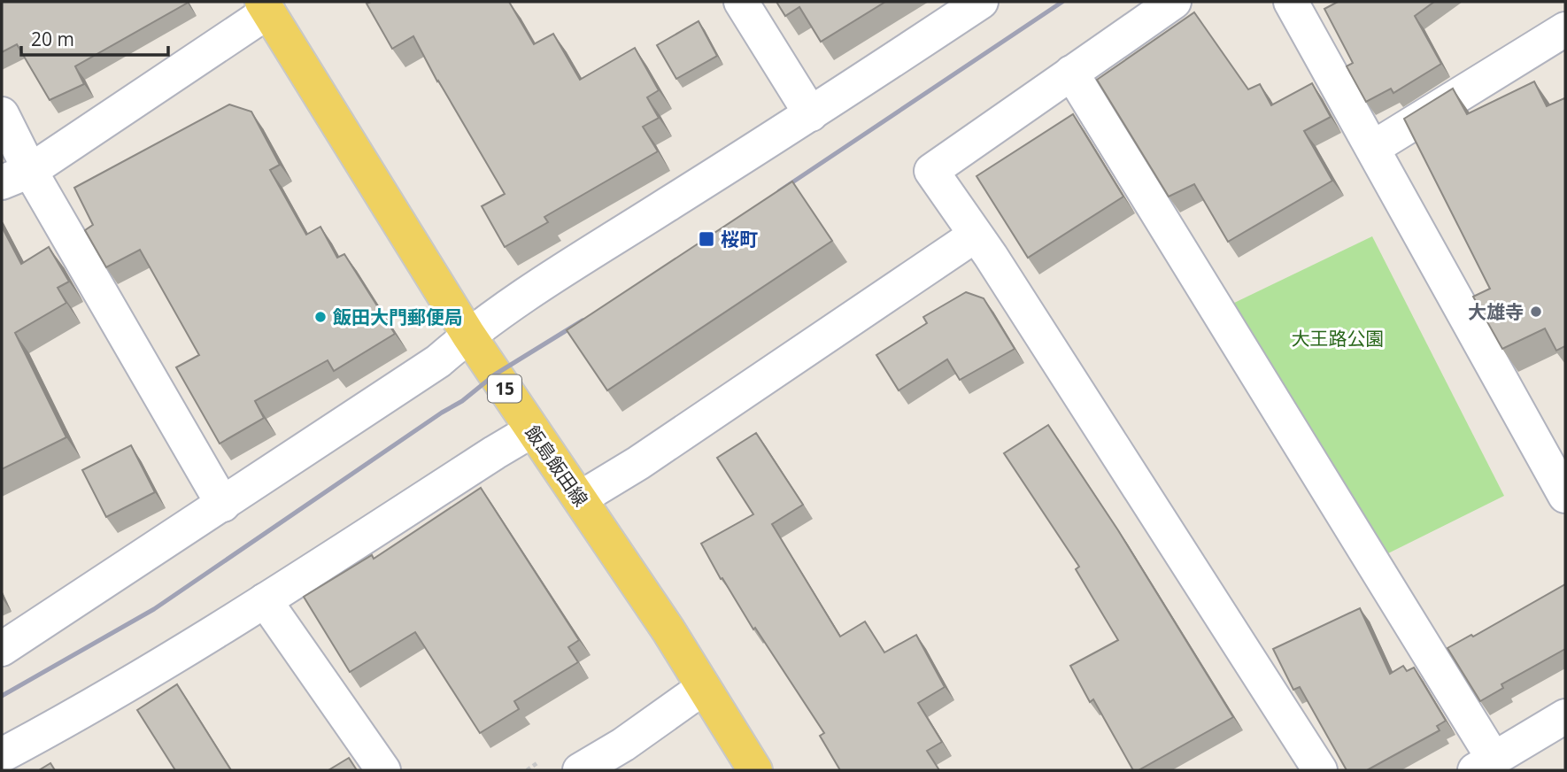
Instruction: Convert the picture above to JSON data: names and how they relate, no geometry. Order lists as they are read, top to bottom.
{
  "streets": {
    "main road": ["15", "飯島飯田線"]
  },
  "parks": ["大王路公園"],
  "places": {
    "transit": ["桜町"],
    "other": ["大雄寺", "飯田大門郵便局"]
  },
  "scale_bar": "20 m"
}
